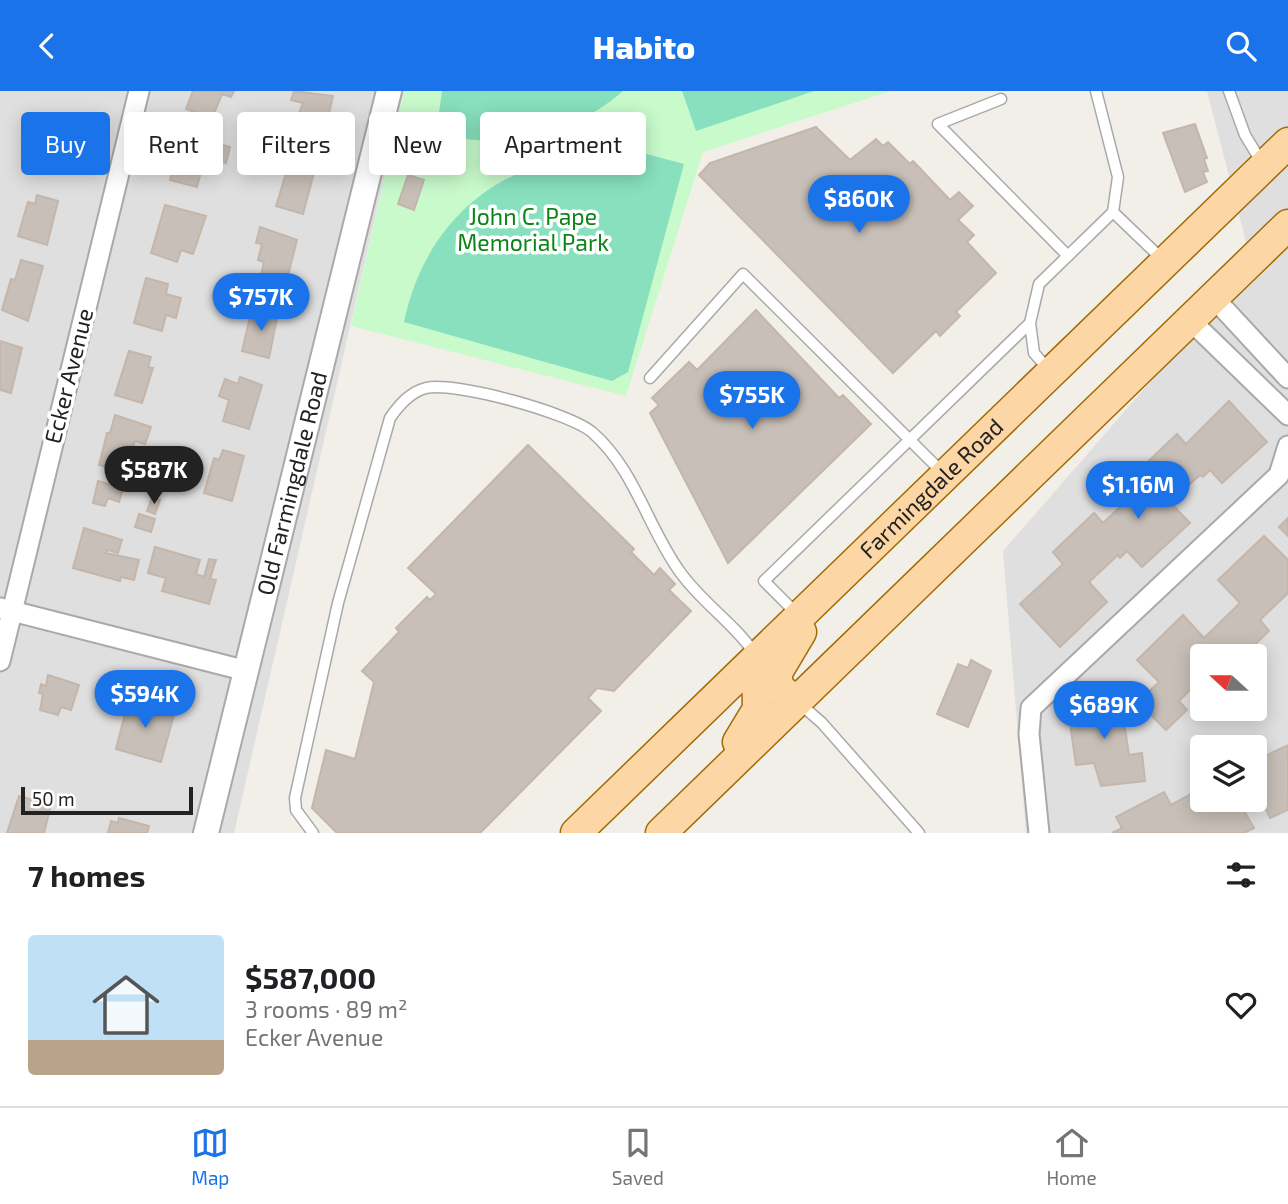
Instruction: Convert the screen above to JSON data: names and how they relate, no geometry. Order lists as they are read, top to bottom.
{
  "streets": {
    "main road": ["Farmingdale Road"],
    "street": ["Ecker Avenue", "Old Farmingdale Road"]
  },
  "parks": ["John C. Pape Memorial Park"],
  "scale_bar": "50 m",
  "north": "left",
  "page": {
    "header": "Habito",
    "chip": [
      "Buy",
      "Rent",
      "Filters",
      "New",
      "Apartment"
    ],
    "price": [
      "$860K",
      "$757K",
      "$755K",
      "$587K",
      "$1.16M",
      "$594K",
      "$689K"
    ],
    "scale": "50 m",
    "heading": "7 homes",
    "list": [
      {
        "name": "$587,000",
        "note": "3 rooms · 89 m² · Ecker Avenue"
      }
    ],
    "tabs": ["Map", "Saved", "Home"]
  }
}
